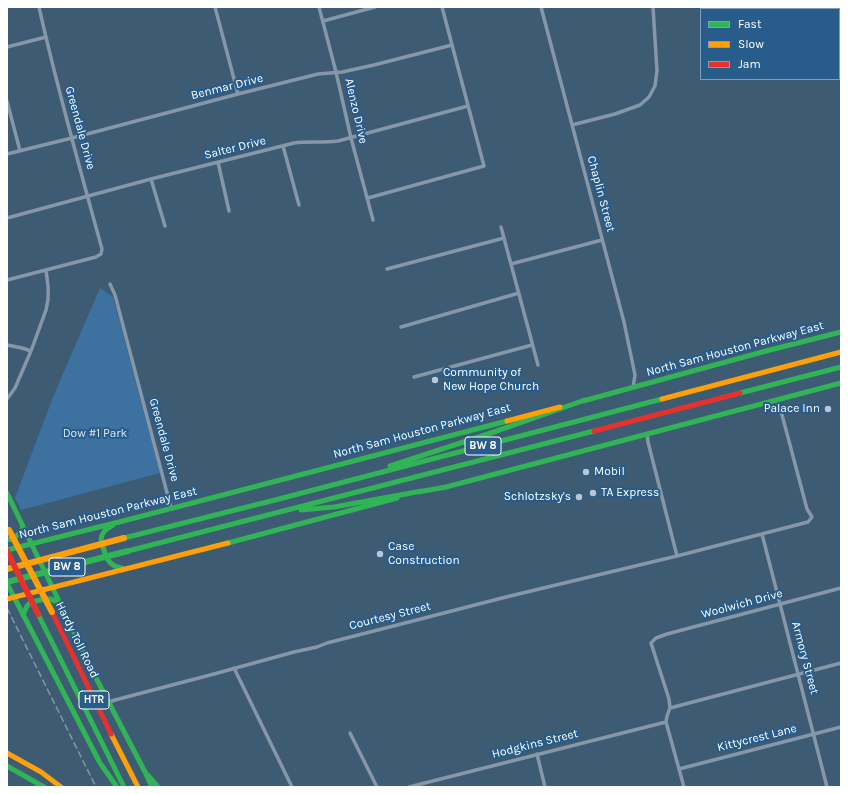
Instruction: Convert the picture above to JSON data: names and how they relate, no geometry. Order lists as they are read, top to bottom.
{
  "streets": {
    "main road": [
      "North Sam Houston Parkway East",
      "BW 8",
      "Hardy Toll Road",
      "HTR"
    ],
    "street": [
      "Benmar Drive",
      "Alenzo Drive",
      "Greendale Drive",
      "Salter Drive",
      "Chaplin Street",
      "Woolwich Drive",
      "Courtesy Street",
      "Armory Street",
      "Kittycrest Lane",
      "Hodgkins Street"
    ]
  },
  "crossings": [
    ["Benmar Drive", "Alenzo Drive"],
    ["Benmar Drive", "Greendale Drive"],
    ["Alenzo Drive", "Salter Drive"],
    ["Greendale Drive", "Salter Drive"],
    ["Greendale Drive", "North Sam Houston Parkway East"],
    ["Chaplin Street", "North Sam Houston Parkway East"],
    ["North Sam Houston Parkway East", "Hardy Toll Road"],
    ["Woolwich Drive", "Armory Street"],
    ["Courtesy Street", "Armory Street"],
    ["Armory Street", "Kittycrest Lane"]
  ],
  "parks": ["Dow #1 Park"],
  "places": [
    "Community of New Hope Church",
    "Palace Inn",
    "Mobil",
    "TA Express",
    "Schlotzsky's",
    "Case Construction"
  ],
  "legend": ["Fast", "Slow", "Jam"]
}
